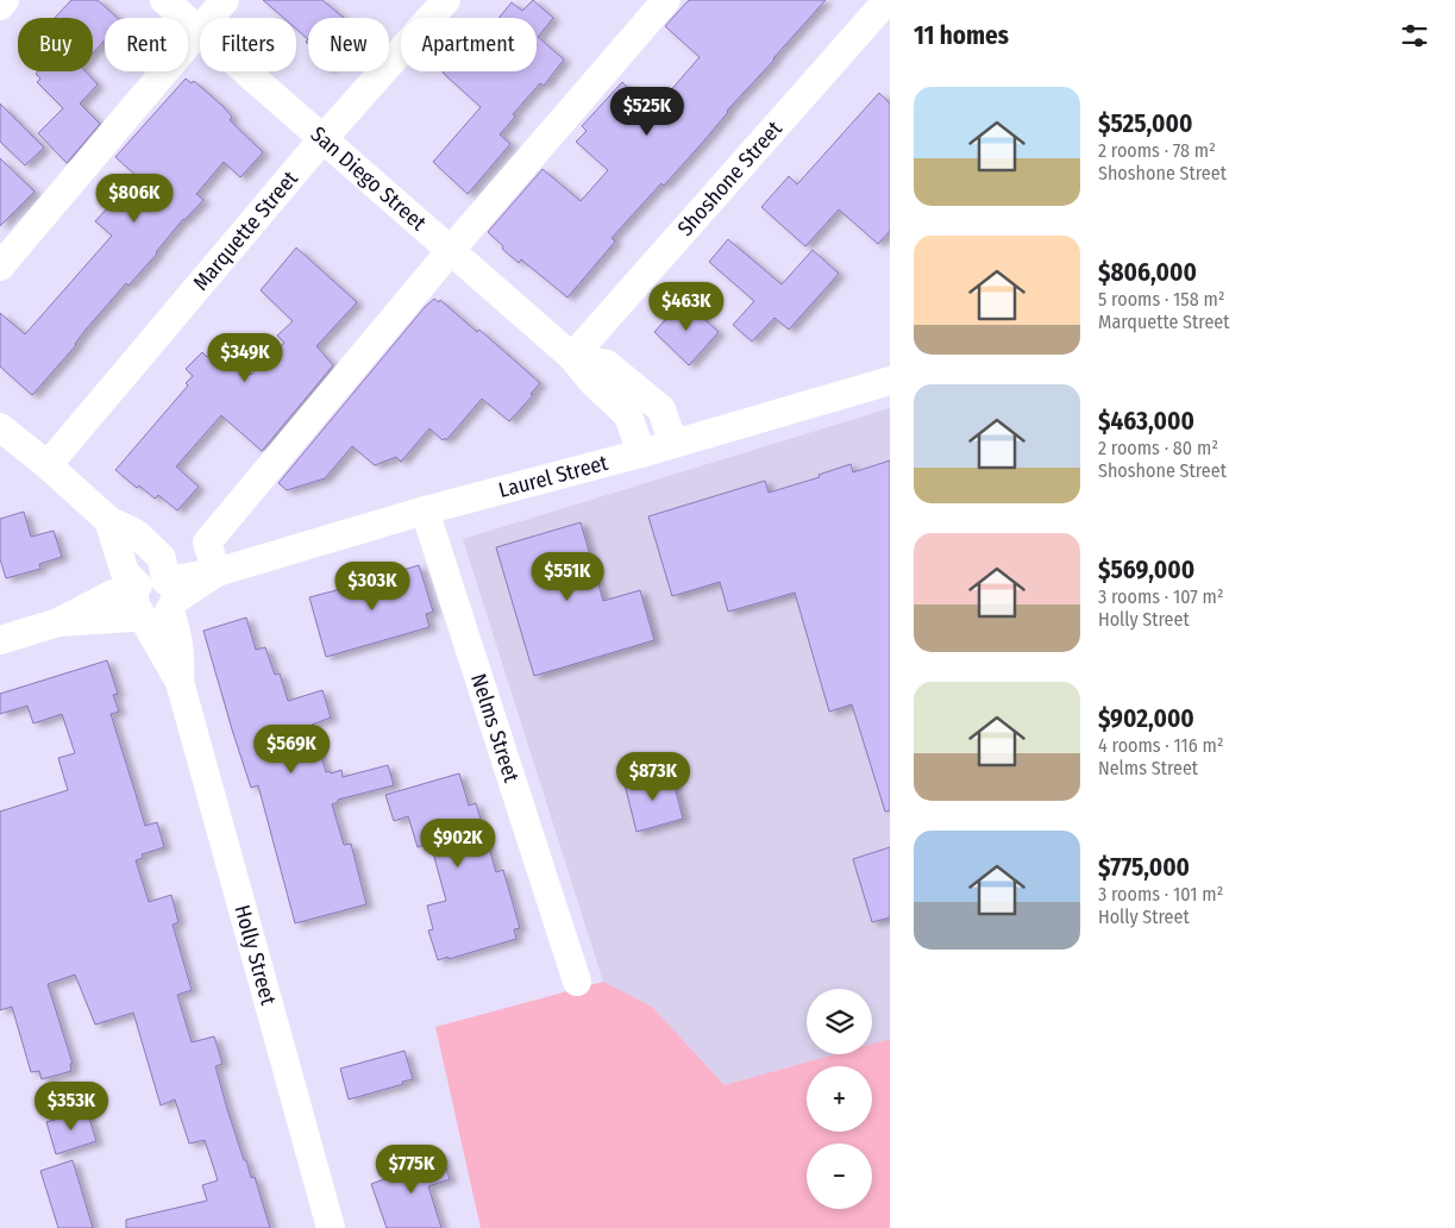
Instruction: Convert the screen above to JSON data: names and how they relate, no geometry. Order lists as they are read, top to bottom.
{
  "streets": {
    "street": [
      "San Diego Street",
      "Shoshone Street",
      "Marquette Street",
      "Laurel Street",
      "Nelms Street",
      "Holly Street"
    ]
  },
  "crossings": [
    ["San Diego Street", "Shoshone Street"],
    ["San Diego Street", "Marquette Street"],
    ["San Diego Street", "Laurel Street"],
    ["Marquette Street", "Holly Street"],
    ["Laurel Street", "Nelms Street"],
    ["Laurel Street", "Holly Street"]
  ],
  "page": {
    "heading": "11 homes",
    "chip": [
      "Buy",
      "Rent",
      "Filters",
      "New",
      "Apartment"
    ],
    "list": [
      {
        "name": "$525,000",
        "note": "2 rooms · 78 m² · Shoshone Street"
      },
      {
        "name": "$806,000",
        "note": "5 rooms · 158 m² · Marquette Street"
      },
      {
        "name": "$463,000",
        "note": "2 rooms · 80 m² · Shoshone Street"
      },
      {
        "name": "$569,000",
        "note": "3 rooms · 107 m² · Holly Street"
      },
      {
        "name": "$902,000",
        "note": "4 rooms · 116 m² · Nelms Street"
      },
      {
        "name": "$775,000",
        "note": "3 rooms · 101 m² · Holly Street"
      }
    ],
    "price": [
      "$525K",
      "$806K",
      "$463K",
      "$349K",
      "$551K",
      "$303K",
      "$569K",
      "$873K",
      "$902K",
      "$353K",
      "$775K"
    ],
    "map_buttons": ["+", "−"]
  }
}
